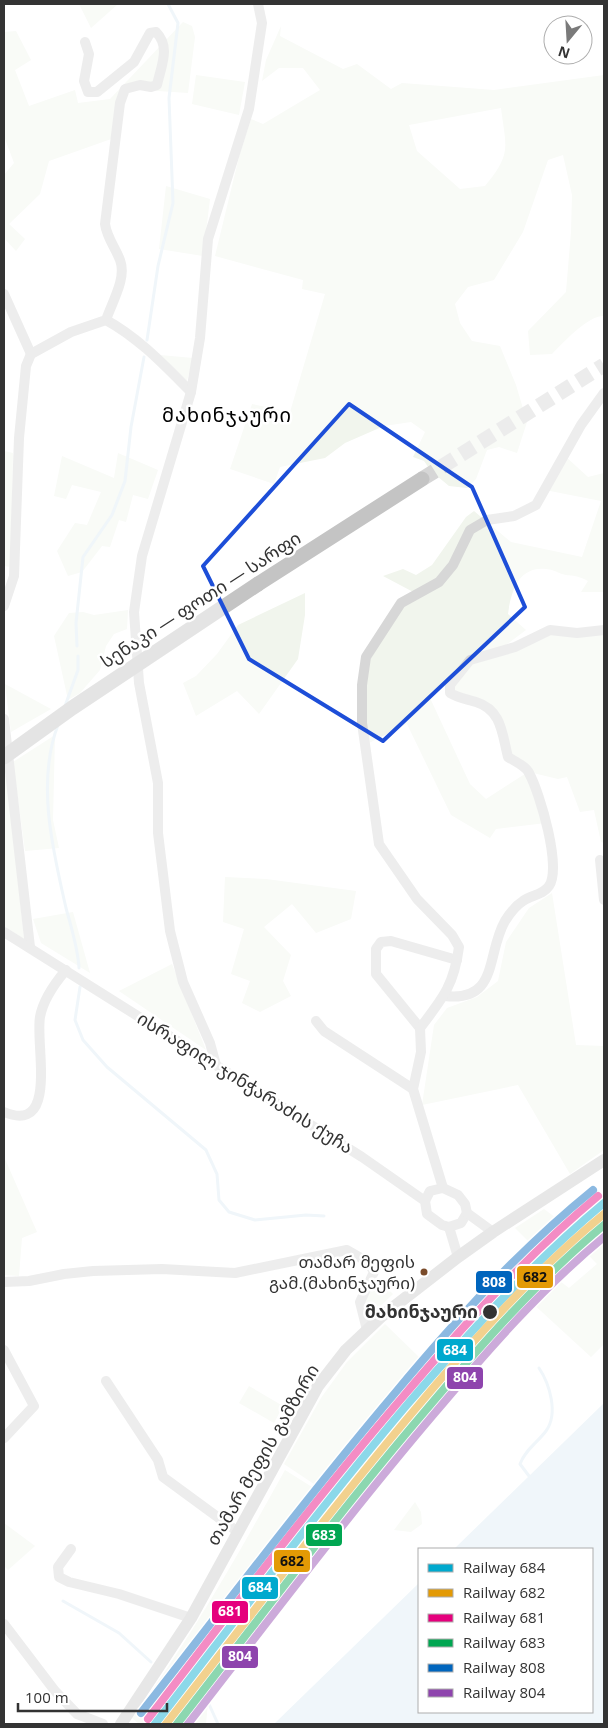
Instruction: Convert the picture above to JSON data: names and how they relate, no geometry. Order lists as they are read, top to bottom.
{
  "streets": {
    "highway": ["სენაკი — ფოთი — სარფი"],
    "main road": ["თამარ მეფის გამზირი"],
    "street": ["ისრაფილ ჯინჭარაძის ქუჩა"]
  },
  "districts": ["მახინჯაური"],
  "places": ["თამარ მეფის გამ.(მახინჯაური)", "მახინჯაური"],
  "lines": [
    "rail line 808",
    "rail line 681",
    "rail line 684",
    "rail line 682",
    "rail line 683",
    "rail line 804"
  ],
  "legend": [
    "Railway 684",
    "Railway 682",
    "Railway 681",
    "Railway 683",
    "Railway 808",
    "Railway 804"
  ],
  "scale_bar": "100 m",
  "north": "bottom"
}
